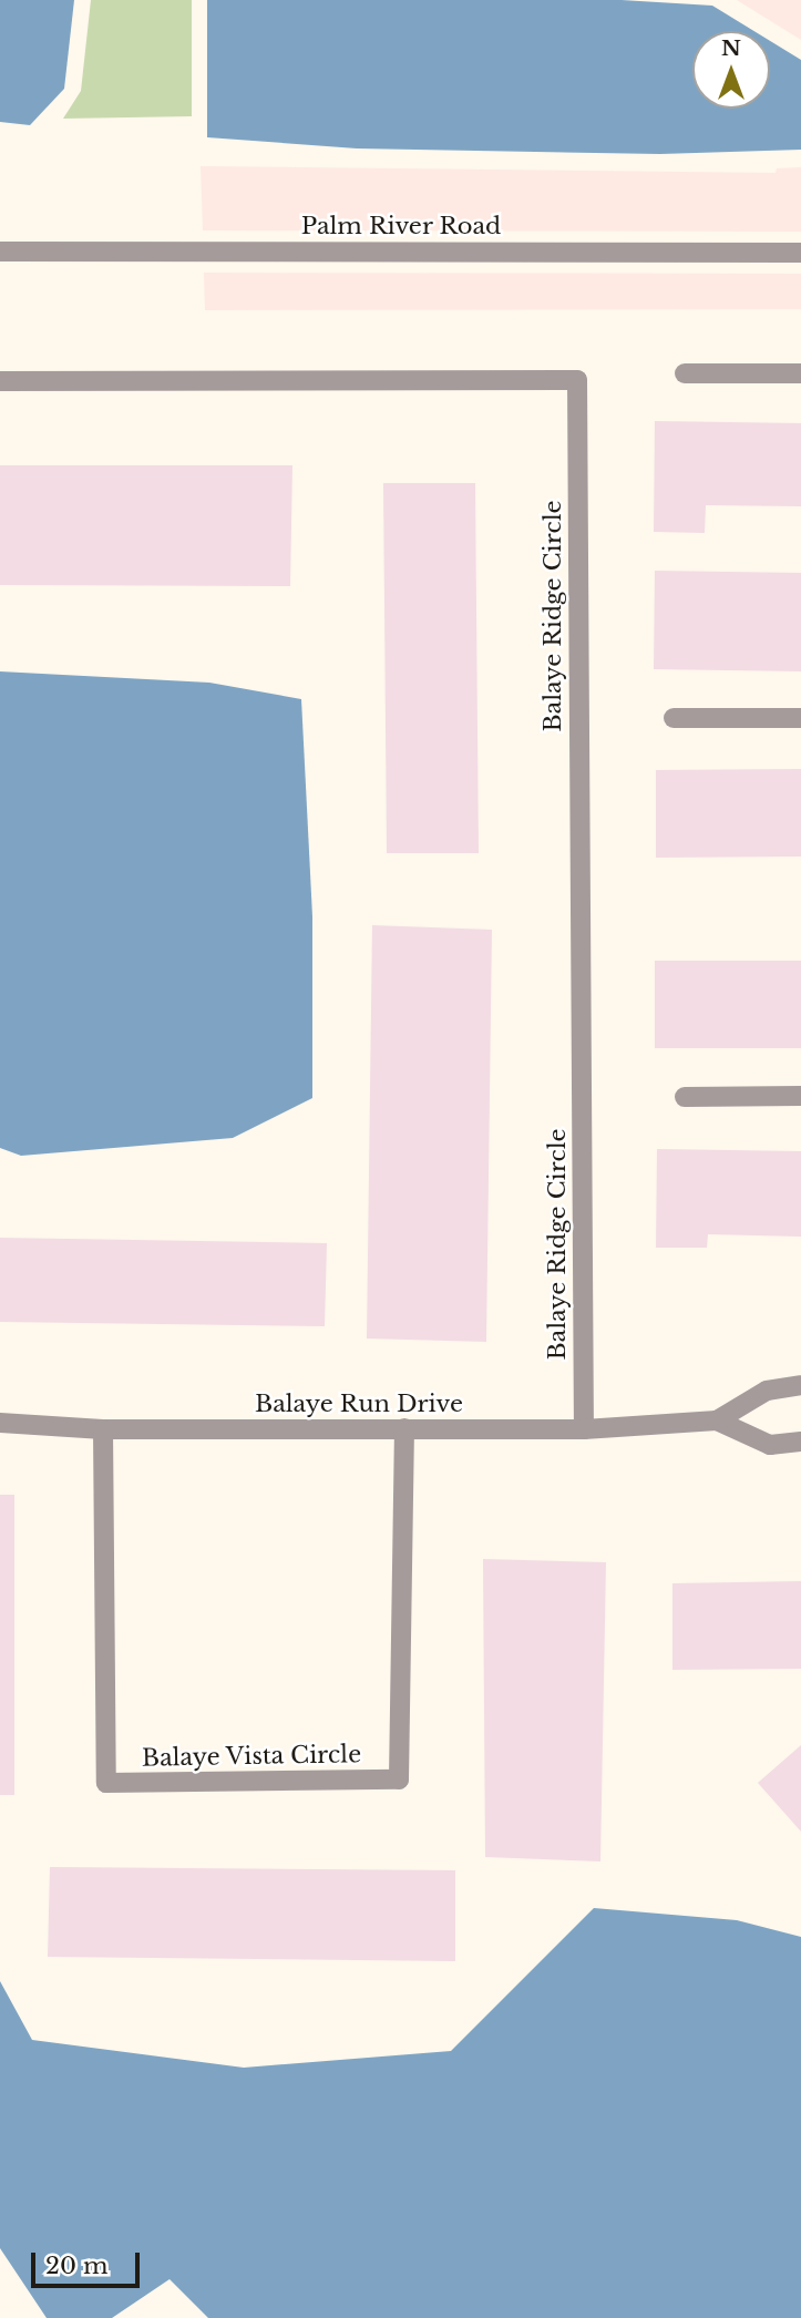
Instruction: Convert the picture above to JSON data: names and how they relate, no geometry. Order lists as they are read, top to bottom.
{
  "streets": {
    "street": [
      "Palm River Road",
      "Balaye Ridge Circle",
      "Balaye Run Drive",
      "Balaye Vista Circle"
    ]
  },
  "crossings": [
    ["Balaye Ridge Circle", "Balaye Run Drive"],
    ["Balaye Run Drive", "Balaye Vista Circle"]
  ],
  "scale_bar": "20 m",
  "north": "top"
}
